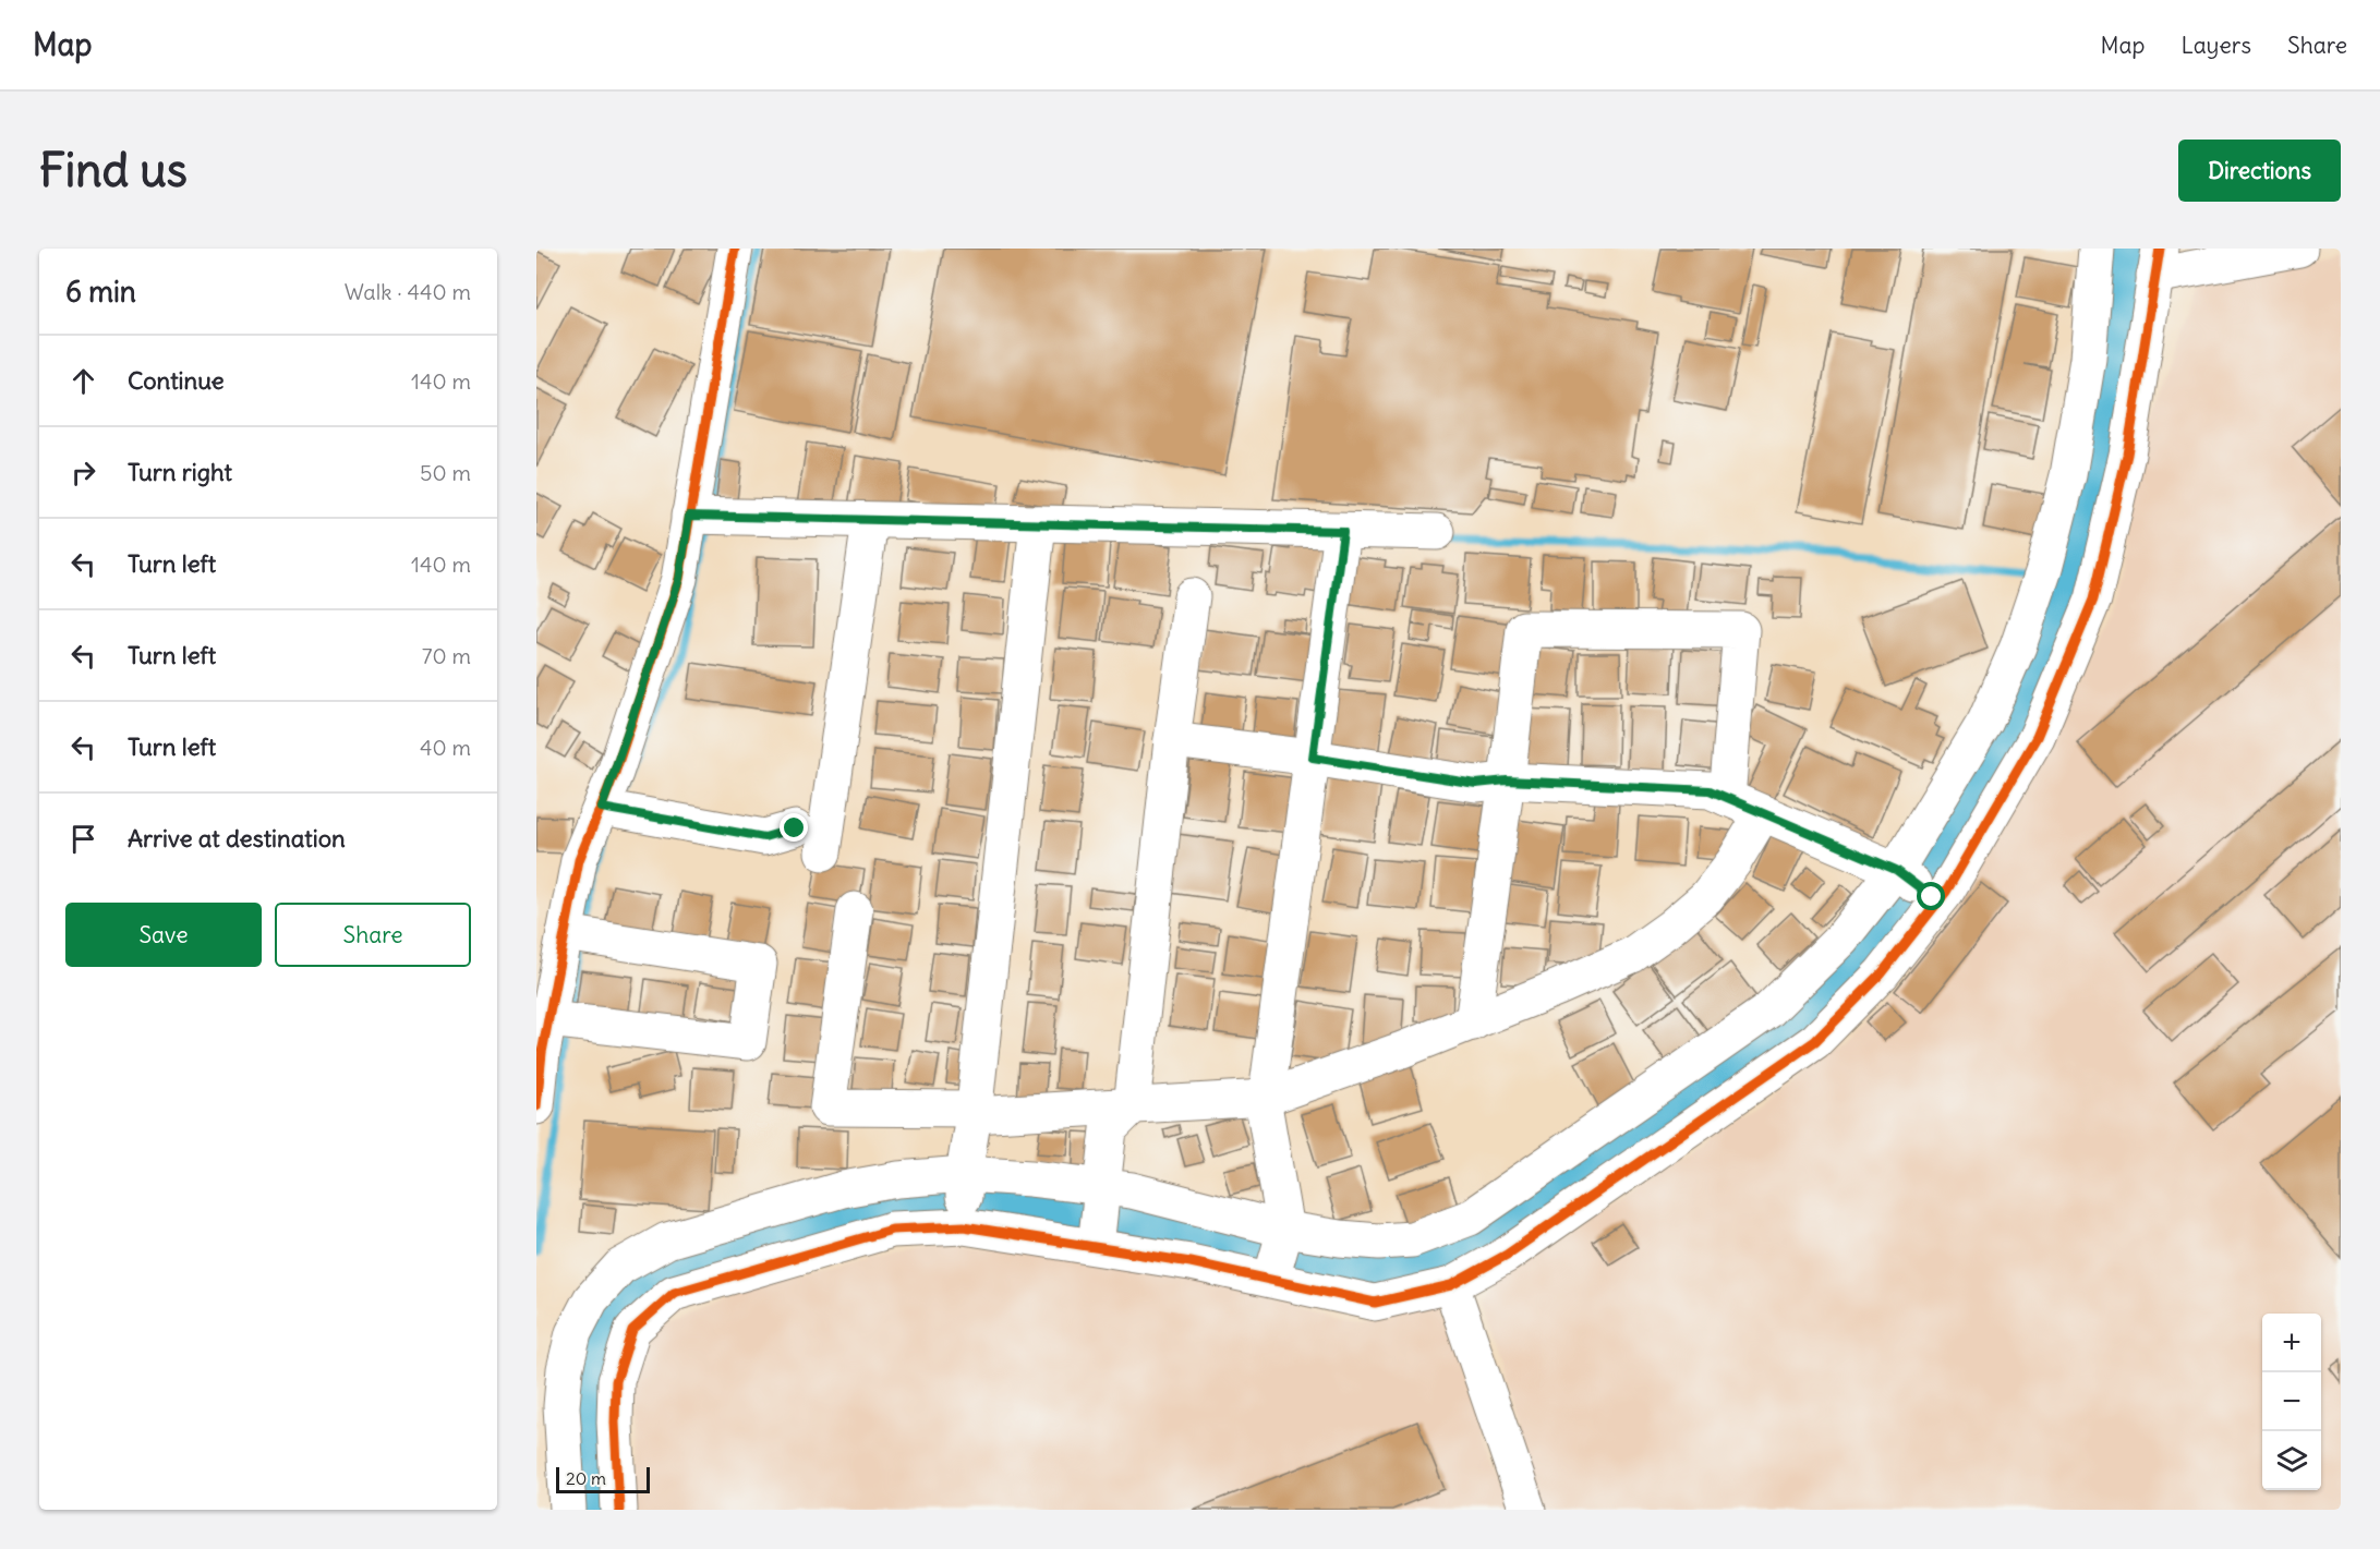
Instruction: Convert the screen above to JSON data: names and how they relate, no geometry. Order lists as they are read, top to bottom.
{
  "scale_bar": "20 m",
  "page": {
    "header": "Map",
    "nav": ["Map", "Layers", "Share"],
    "buttons": [
      "Directions",
      ["Save", "Share"]
    ],
    "title": "Find us",
    "heading": ["6 min", "Walk · 440 m"],
    "list": [
      ["Continue", "140 m"],
      ["Turn right", "50 m"],
      ["Turn left", "140 m"],
      ["Turn left", "70 m"],
      ["Turn left", "40 m"],
      "Arrive at destination"
    ],
    "map_buttons": ["+", "−"],
    "scale": "20 m"
  }
}
